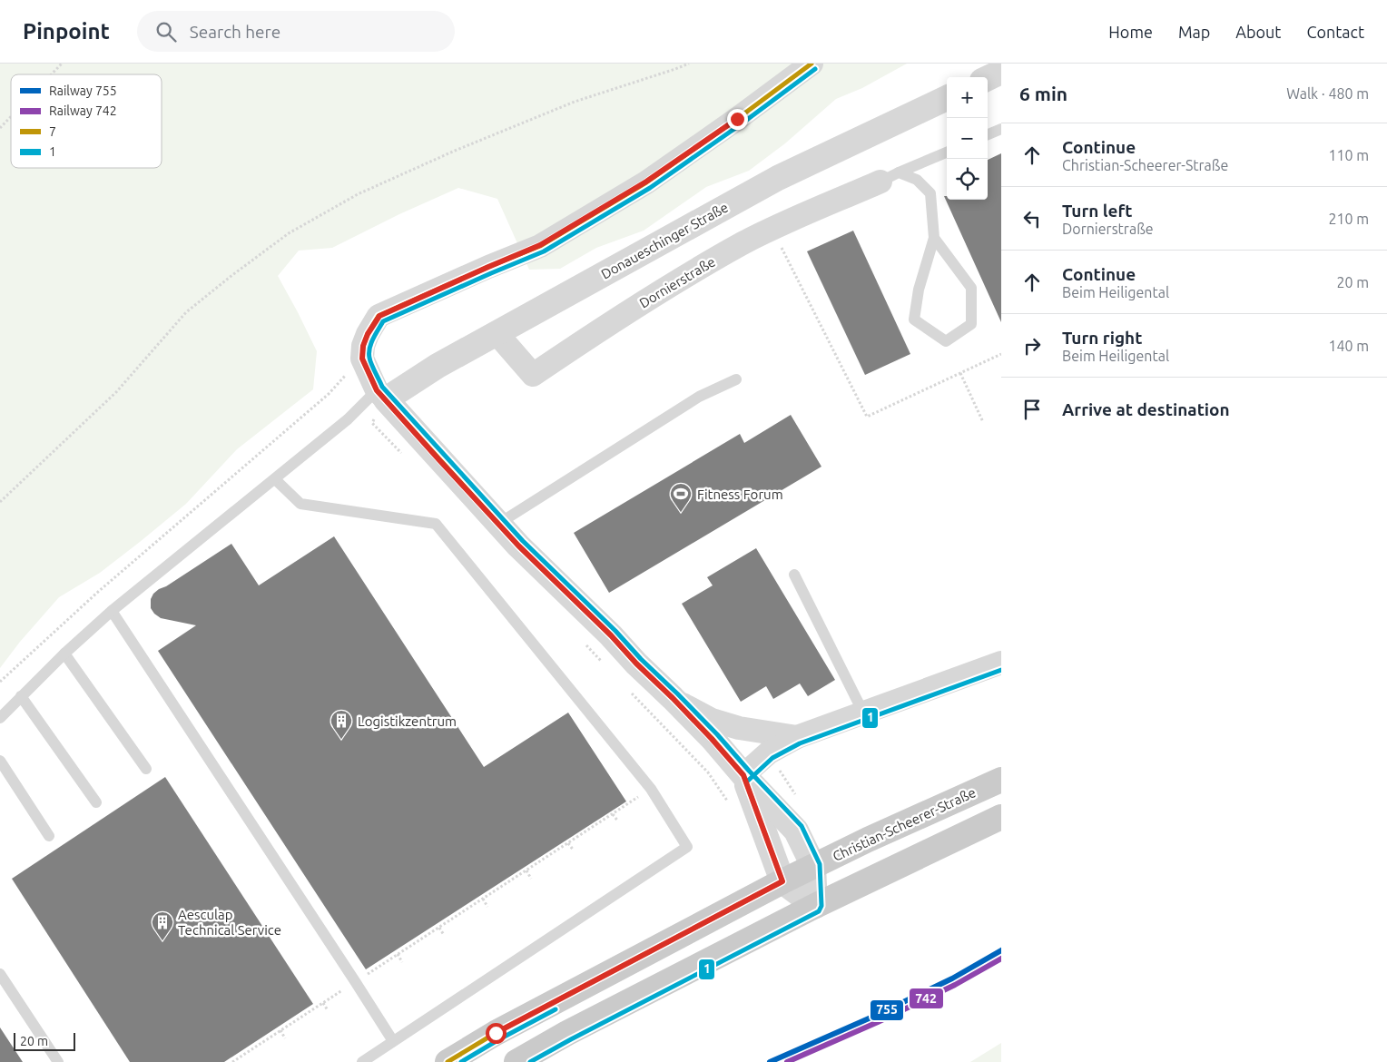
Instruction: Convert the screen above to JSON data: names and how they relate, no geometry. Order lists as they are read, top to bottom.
{
  "streets": {
    "main road": ["Christian-Scheerer-Straße"],
    "street": ["Donaueschinger Straße", "Dornierstraße"]
  },
  "crossings": [
    ["Donaueschinger Straße", "Dornierstraße"]
  ],
  "places": {
    "sports": ["Fitness Forum"],
    "building": ["Logistikzentrum", "Aesculap Technical Service"]
  },
  "lines": [
    "transit line 7",
    "transit line 1",
    "rail line 755",
    "rail line 742"
  ],
  "legend": [
    "Railway 755",
    "Railway 742",
    "7",
    "1"
  ],
  "scale_bar": "20 m",
  "page": {
    "header": "Pinpoint",
    "search": "Search here",
    "nav": [
      "Home",
      "Map",
      "About",
      "Contact"
    ],
    "heading": ["6 min", "Walk · 480 m"],
    "map_buttons": ["+", "−"],
    "list": [
      ["Continue", "Christian-Scheerer-Straße", "110 m"],
      ["Turn left", "Dornierstraße", "210 m"],
      ["Continue", "Beim Heiligental", "20 m"],
      ["Turn right", "Beim Heiligental", "140 m"],
      "Arrive at destination"
    ],
    "scale": "20 m"
  }
}
